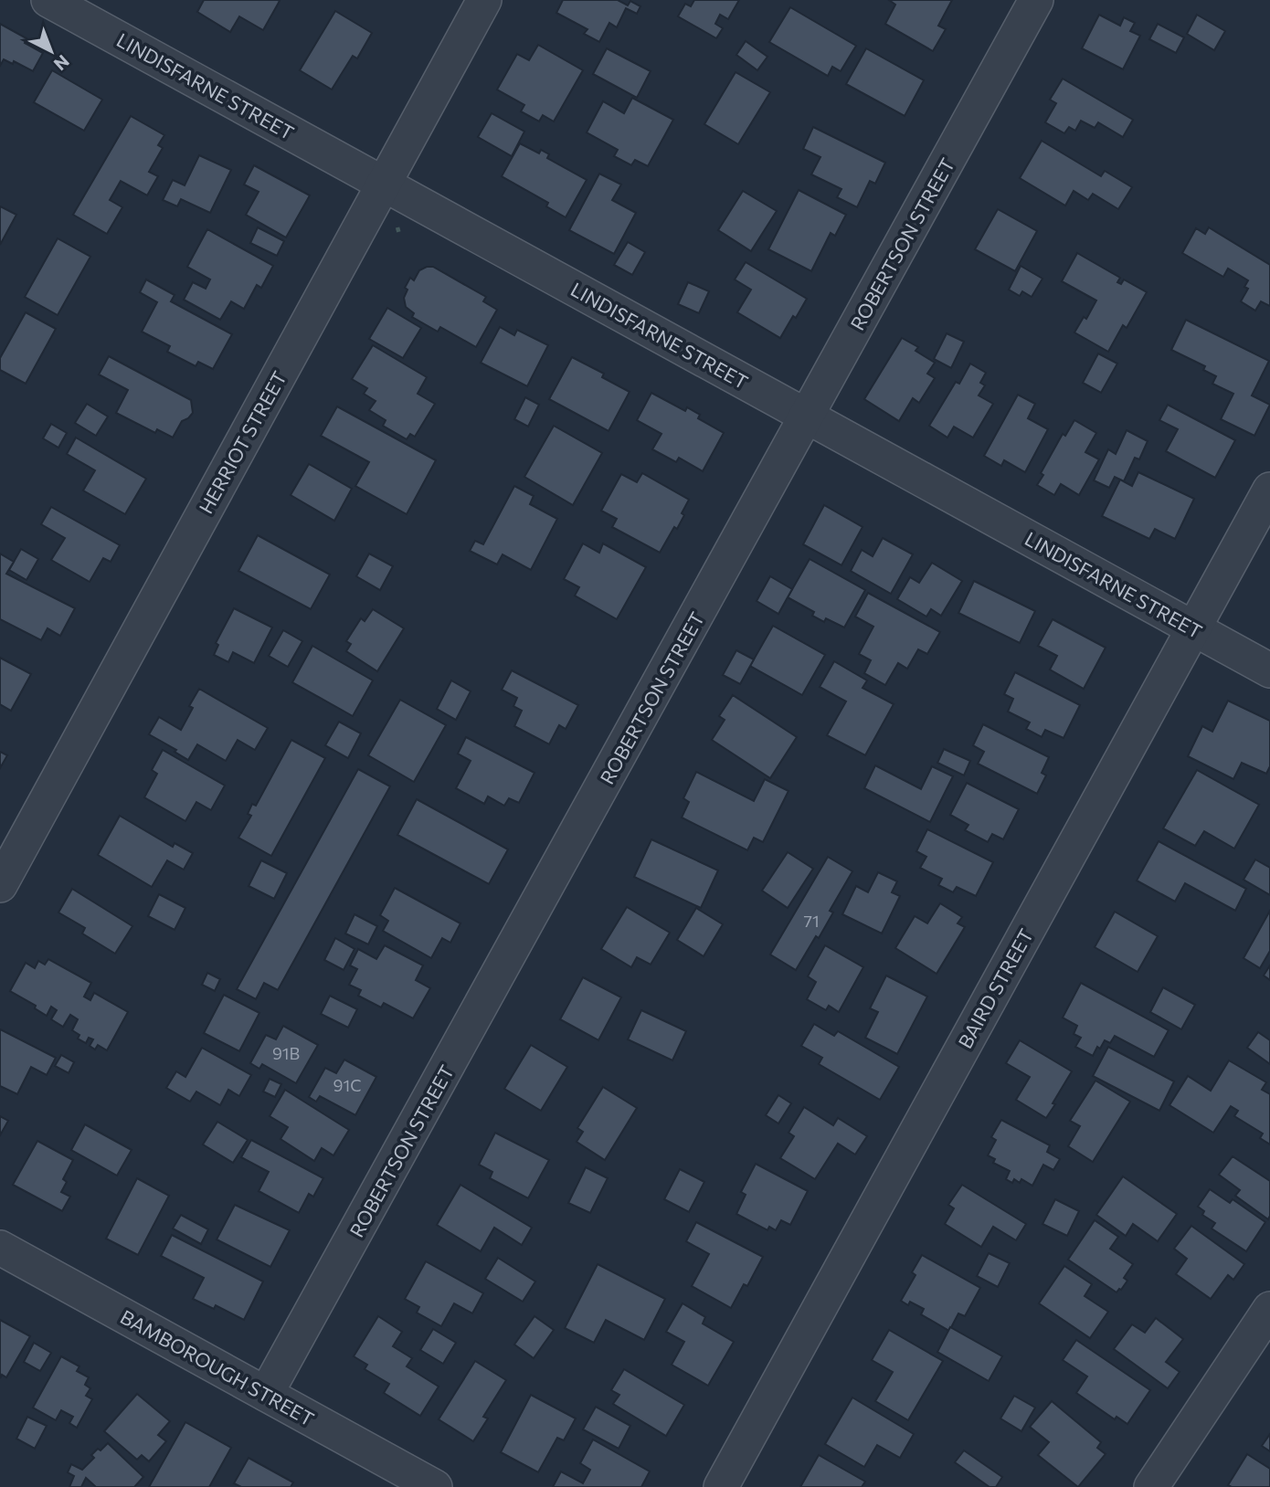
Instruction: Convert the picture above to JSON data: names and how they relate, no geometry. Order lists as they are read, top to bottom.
{
  "streets": {
    "street": [
      "LINDISFARNE STREET",
      "ROBERTSON STREET",
      "HERRIOT STREET",
      "BAIRD STREET",
      "BAMBOROUGH STREET"
    ]
  },
  "crossings": [
    ["LINDISFARNE STREET", "ROBERTSON STREET"],
    ["LINDISFARNE STREET", "HERRIOT STREET"],
    ["LINDISFARNE STREET", "BAIRD STREET"],
    ["ROBERTSON STREET", "BAMBOROUGH STREET"]
  ],
  "house_numbers": ["71", "91B", "91C"],
  "north": "bottom right"
}
